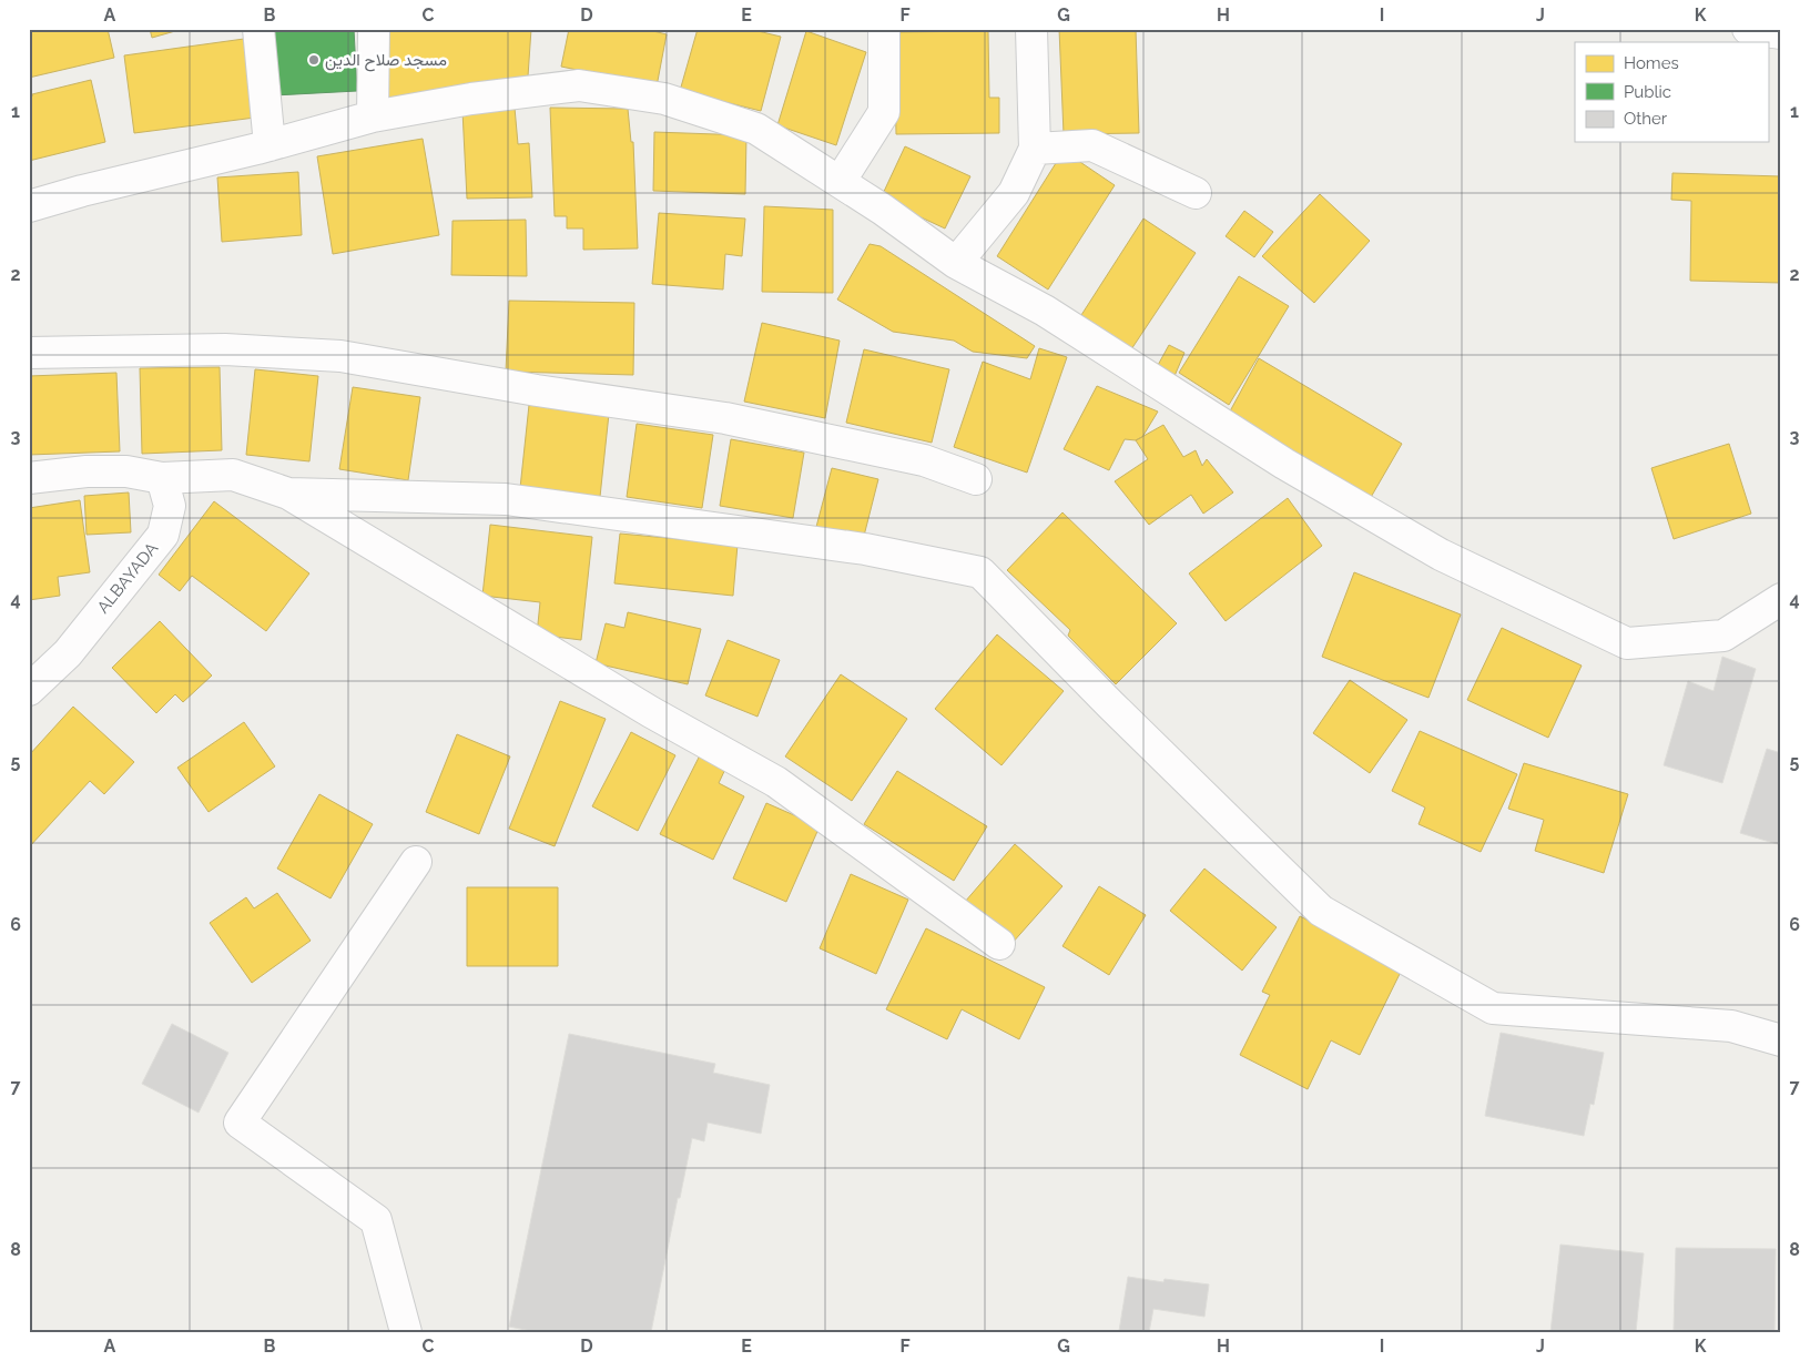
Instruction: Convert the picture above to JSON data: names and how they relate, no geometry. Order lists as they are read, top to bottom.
{
  "streets": {
    "street": ["ALBAYADA"]
  },
  "places": ["مسجد صلاح الدين"],
  "legend": ["Homes", "Public", "Other"],
  "grid": {
    "columns": [
      "A",
      "B",
      "C",
      "D",
      "E",
      "F",
      "G",
      "H",
      "I",
      "J",
      "K"
    ],
    "rows": [
      "1",
      "2",
      "3",
      "4",
      "5",
      "6",
      "7",
      "8"
    ]
  }
}
